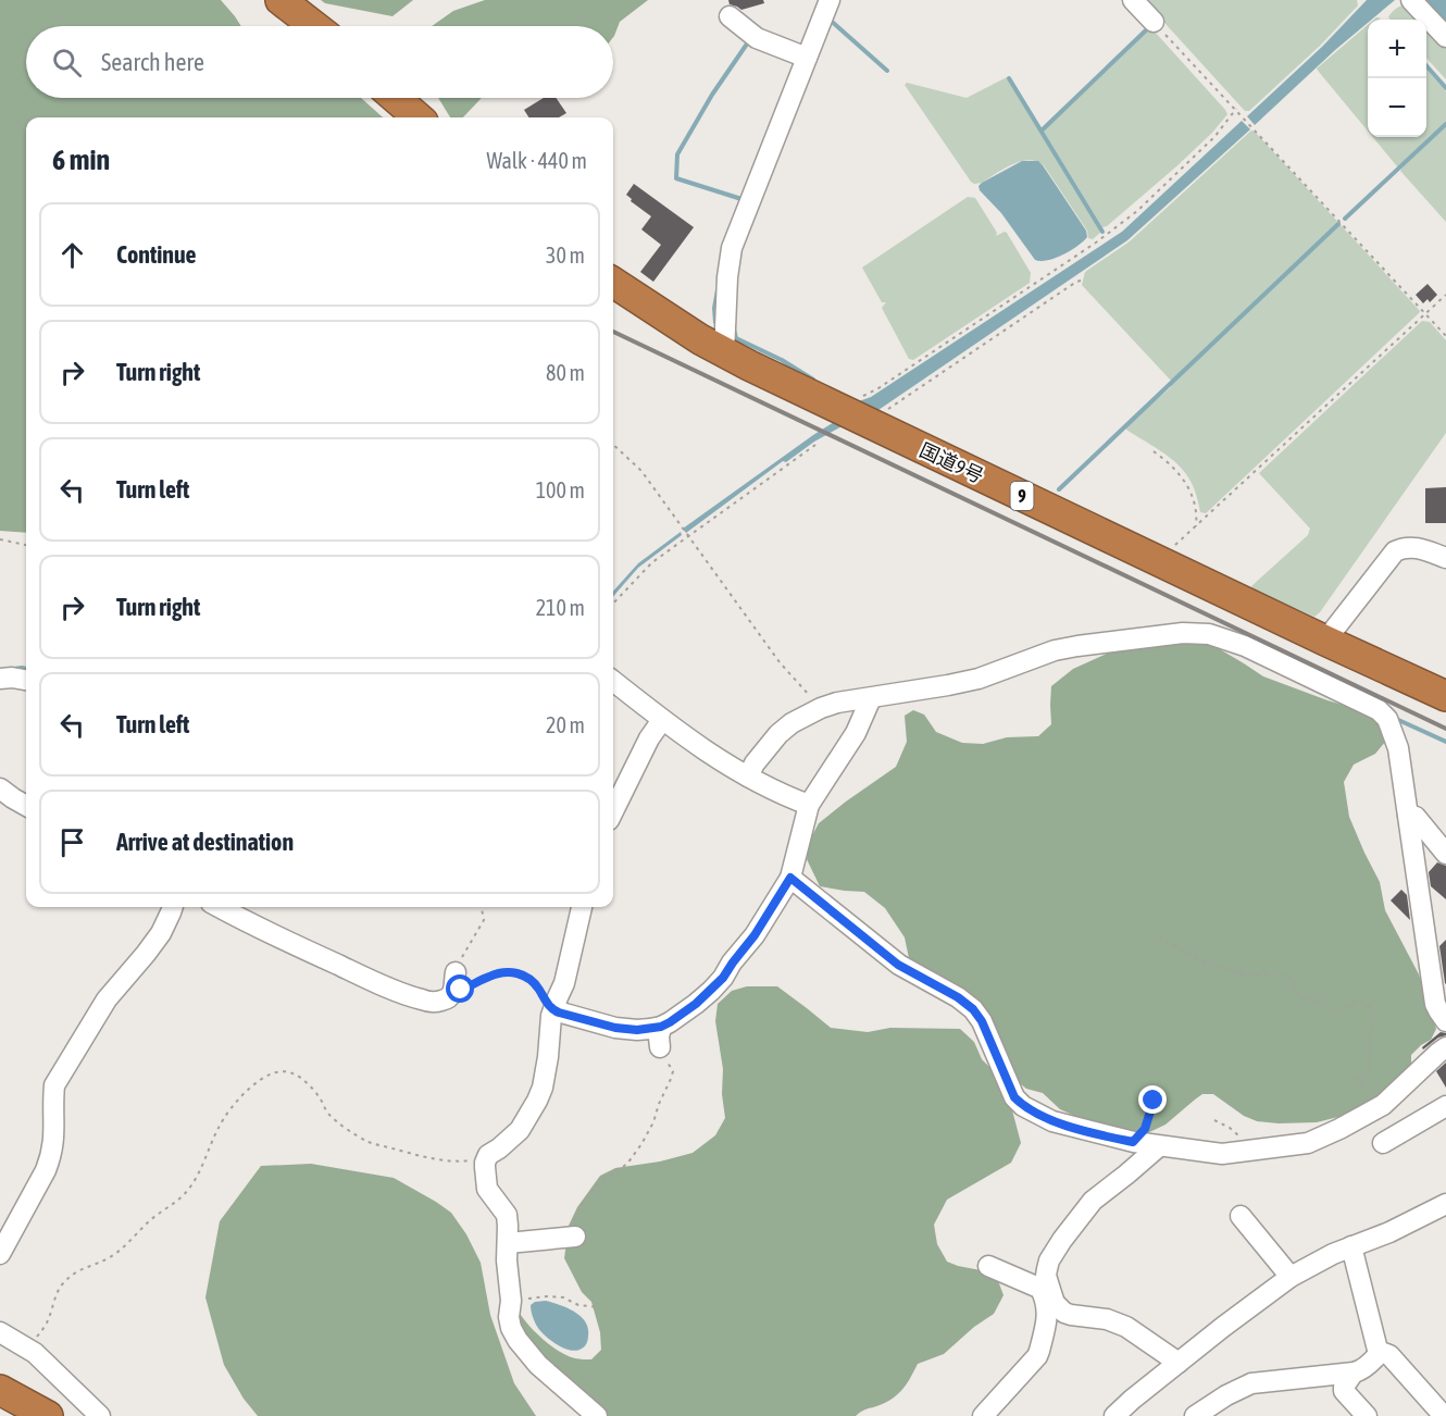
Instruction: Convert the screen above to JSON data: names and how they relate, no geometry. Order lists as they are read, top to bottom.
{
  "streets": {
    "highway": ["国道9号", "9"]
  },
  "page": {
    "map_buttons": ["+", "−"],
    "search": "Search here",
    "heading": ["6 min", "Walk · 440 m"],
    "list": [
      ["Continue", "30 m"],
      ["Turn right", "80 m"],
      ["Turn left", "100 m"],
      ["Turn right", "210 m"],
      ["Turn left", "20 m"],
      "Arrive at destination"
    ]
  }
}
